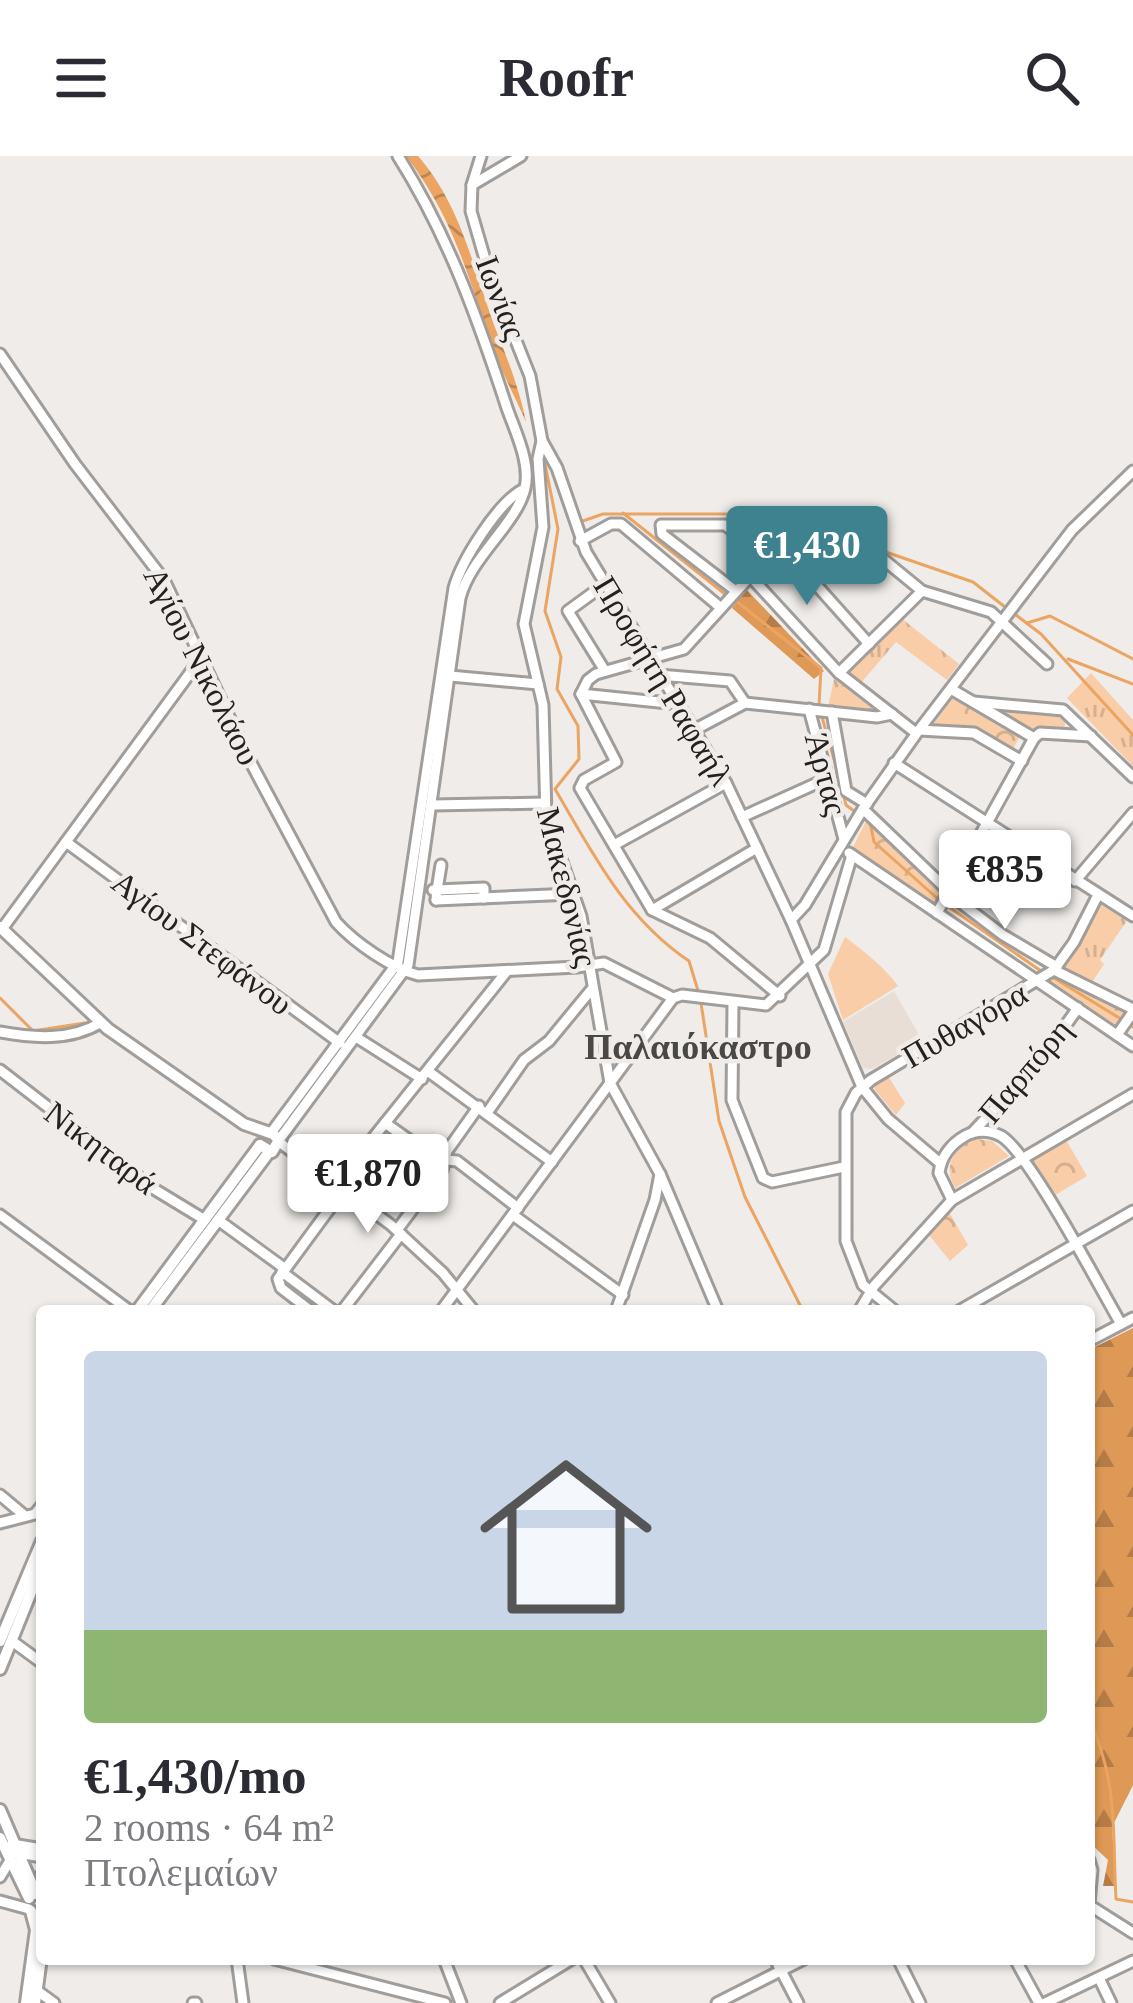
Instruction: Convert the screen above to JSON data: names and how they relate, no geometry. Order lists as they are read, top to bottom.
{
  "streets": {
    "street": [
      "Ιωνίας",
      "Αγίου Νικολάου",
      "Προφήτη Ραφαήλ",
      "Άρτας",
      "Μακεδονίας",
      "Αγίου Στεφάνου",
      "Πυθαγόρα",
      "Παρπόρη",
      "Νικηταρά"
    ]
  },
  "crossings": [
    ["Ιωνίας", "Προφήτη Ραφαήλ"],
    ["Ιωνίας", "Μακεδονίας"],
    ["Προφήτη Ραφαήλ", "Μακεδονίας"],
    ["Προφήτη Ραφαήλ", "Πυθαγόρα"],
    ["Προφήτη Ραφαήλ", "Παρπόρη"],
    ["Άρτας", "Πυθαγόρα"]
  ],
  "districts": ["Παλαιόκαστρο"],
  "page": {
    "header": "Roofr",
    "price": ["€1,430", "€835", "€1,870"],
    "list": [
      {
        "name": "€1,430/mo",
        "note": "2 rooms · 64 m² · Πτολεμαίων"
      }
    ]
  }
}
